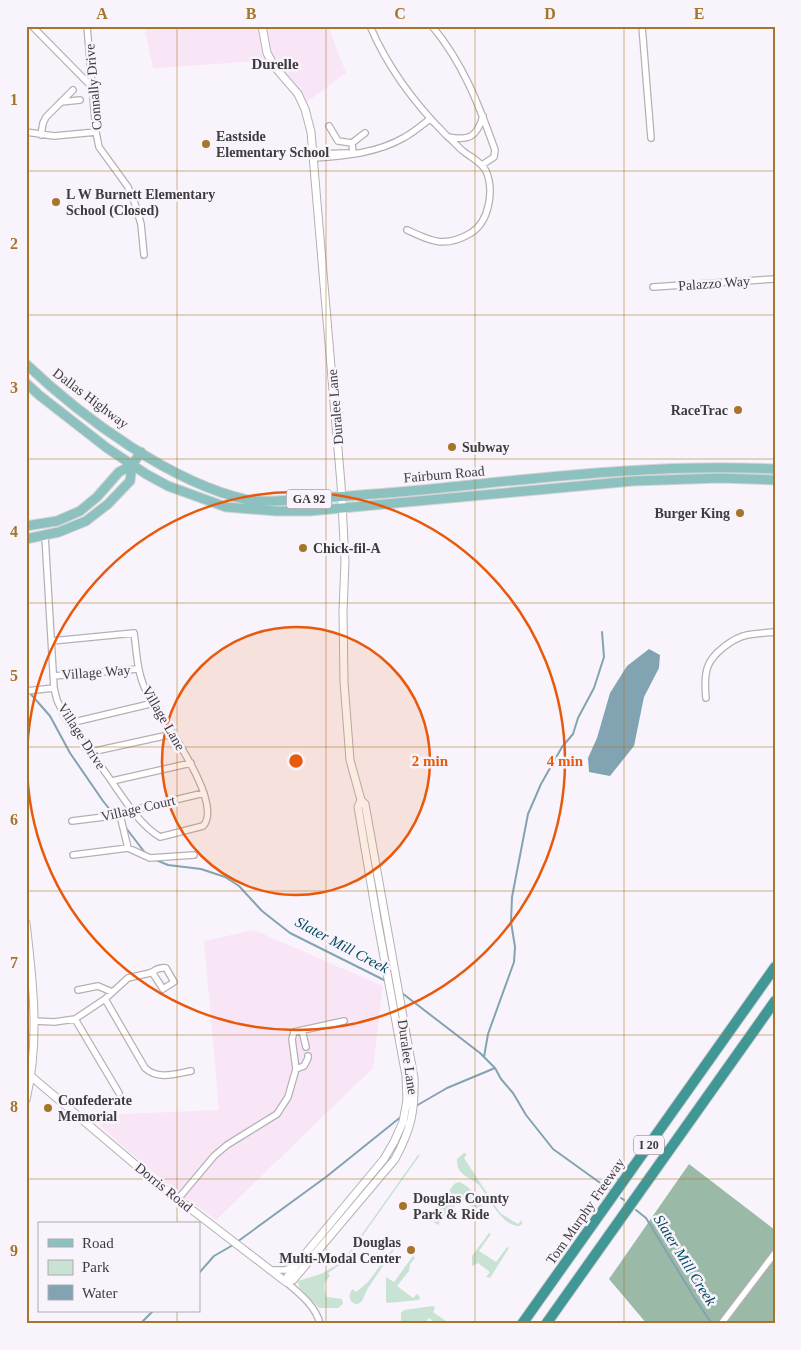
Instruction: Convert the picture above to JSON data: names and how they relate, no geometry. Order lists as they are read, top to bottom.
{
  "streets": {
    "highway": ["I 20", "Tom Murphy Freeway"],
    "main road": ["Dallas Highway", "Fairburn Road", "GA 92"],
    "street": [
      "Connally Drive",
      "Palazzo Way",
      "Duralee Lane",
      "Village Way",
      "Village Lane",
      "Village Drive",
      "Village Court",
      "Dorris Road"
    ]
  },
  "crossings": [
    ["Dallas Highway", "Fairburn Road"],
    ["Duralee Lane", "Fairburn Road"],
    ["Duralee Lane", "Dorris Road"],
    ["Village Way", "Village Lane"],
    ["Village Way", "Village Drive"],
    ["Village Lane", "Village Drive"],
    ["Village Lane", "Village Court"],
    ["Village Drive", "Village Court"]
  ],
  "districts": ["Durelle"],
  "water": ["Slater Mill Creek"],
  "places": [
    "Eastside Elementary School",
    "L W Burnett Elementary School (Closed)",
    "RaceTrac",
    "Subway",
    "Burger King",
    "Chick-fil-A",
    "Confederate Memorial",
    "Douglas County Park & Ride",
    "Douglas Multi-Modal Center"
  ],
  "legend": ["Road", "Park", "Water"],
  "grid": {
    "columns": [
      "A",
      "B",
      "C",
      "D",
      "E"
    ],
    "rows": [
      "1",
      "2",
      "3",
      "4",
      "5",
      "6",
      "7",
      "8",
      "9"
    ]
  },
  "rings": ["2 min", "4 min"]
}
